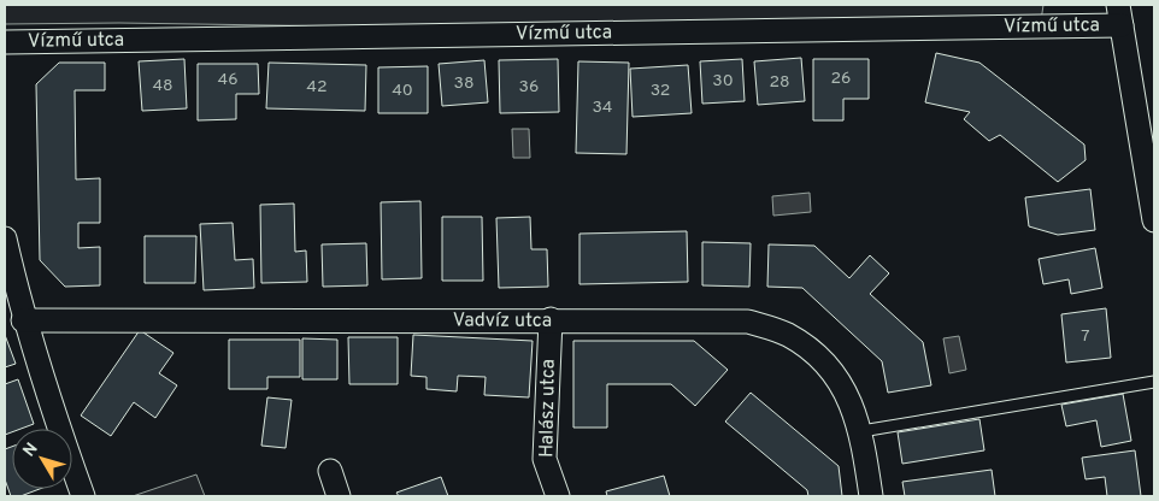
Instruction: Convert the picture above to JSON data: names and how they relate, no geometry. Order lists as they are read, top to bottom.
{
  "streets": {
    "street": ["Vízmű utca", "Vadvíz utca", "Halász utca"]
  },
  "crossings": [
    ["Vadvíz utca", "Halász utca"]
  ],
  "house_numbers": [
    "26",
    "46",
    "30",
    "28",
    "38",
    "48",
    "42",
    "36",
    "40",
    "32",
    "34",
    "7"
  ],
  "north": "top left"
}
